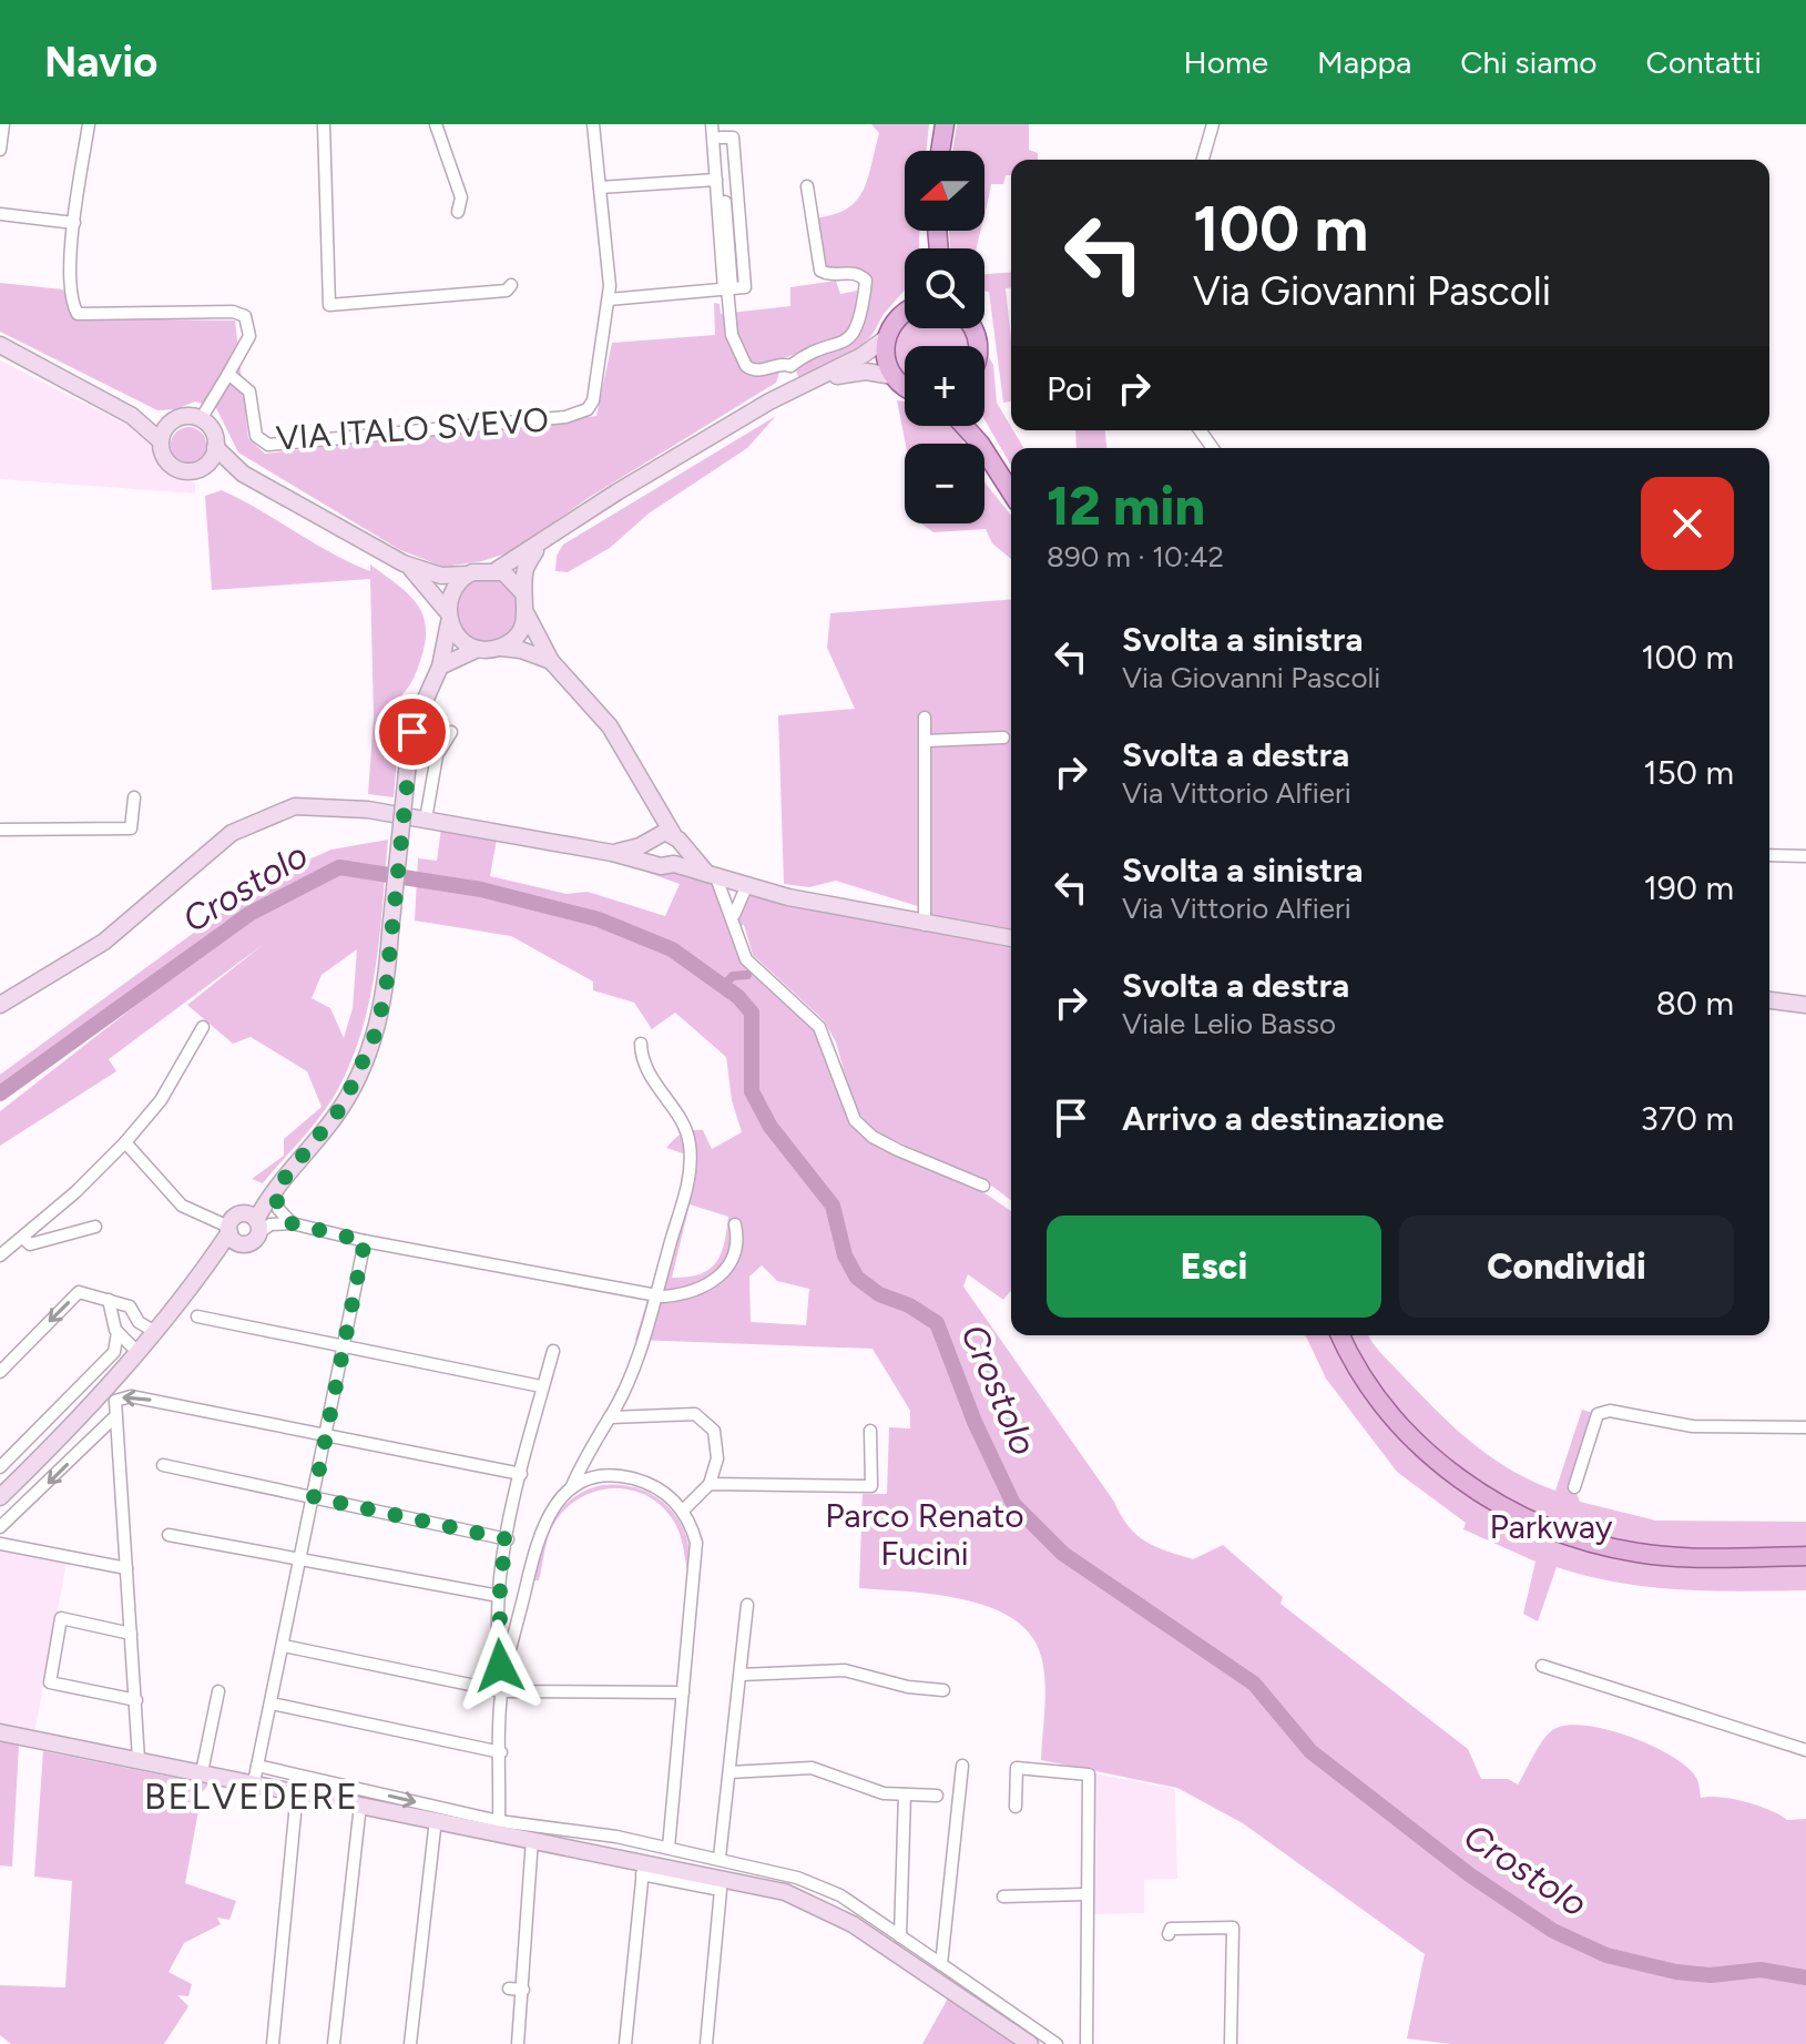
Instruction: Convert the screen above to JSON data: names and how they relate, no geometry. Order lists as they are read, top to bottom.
{
  "streets": {
    "street": ["VIA ITALO SVEVO"]
  },
  "districts": ["BELVEDERE"],
  "water": ["Crostolo"],
  "parks": ["Parco Renato Fucini", "Parkway"],
  "north": "left",
  "page": {
    "header": "Navio",
    "nav": [
      "Home",
      "Mappa",
      "Chi siamo",
      "Contatti"
    ],
    "map_buttons": ["+", "−"],
    "turn": ["100 m", "Via Giovanni Pascoli"],
    "then": "Poi",
    "heading": ["12 min", "890 m · 10:42"],
    "list": [
      {
        "name": "Svolta a sinistra",
        "note": "Via Giovanni Pascoli",
        "value": "100 m"
      },
      {
        "name": "Svolta a destra",
        "note": "Via Vittorio Alfieri",
        "value": "150 m"
      },
      {
        "name": "Svolta a sinistra",
        "note": "Via Vittorio Alfieri",
        "value": "190 m"
      },
      {
        "name": "Svolta a destra",
        "note": "Viale Lelio Basso",
        "value": "80 m"
      },
      {
        "name": "Arrivo a destinazione",
        "value": "370 m"
      }
    ],
    "buttons": ["Esci", "Condividi"]
  }
}
